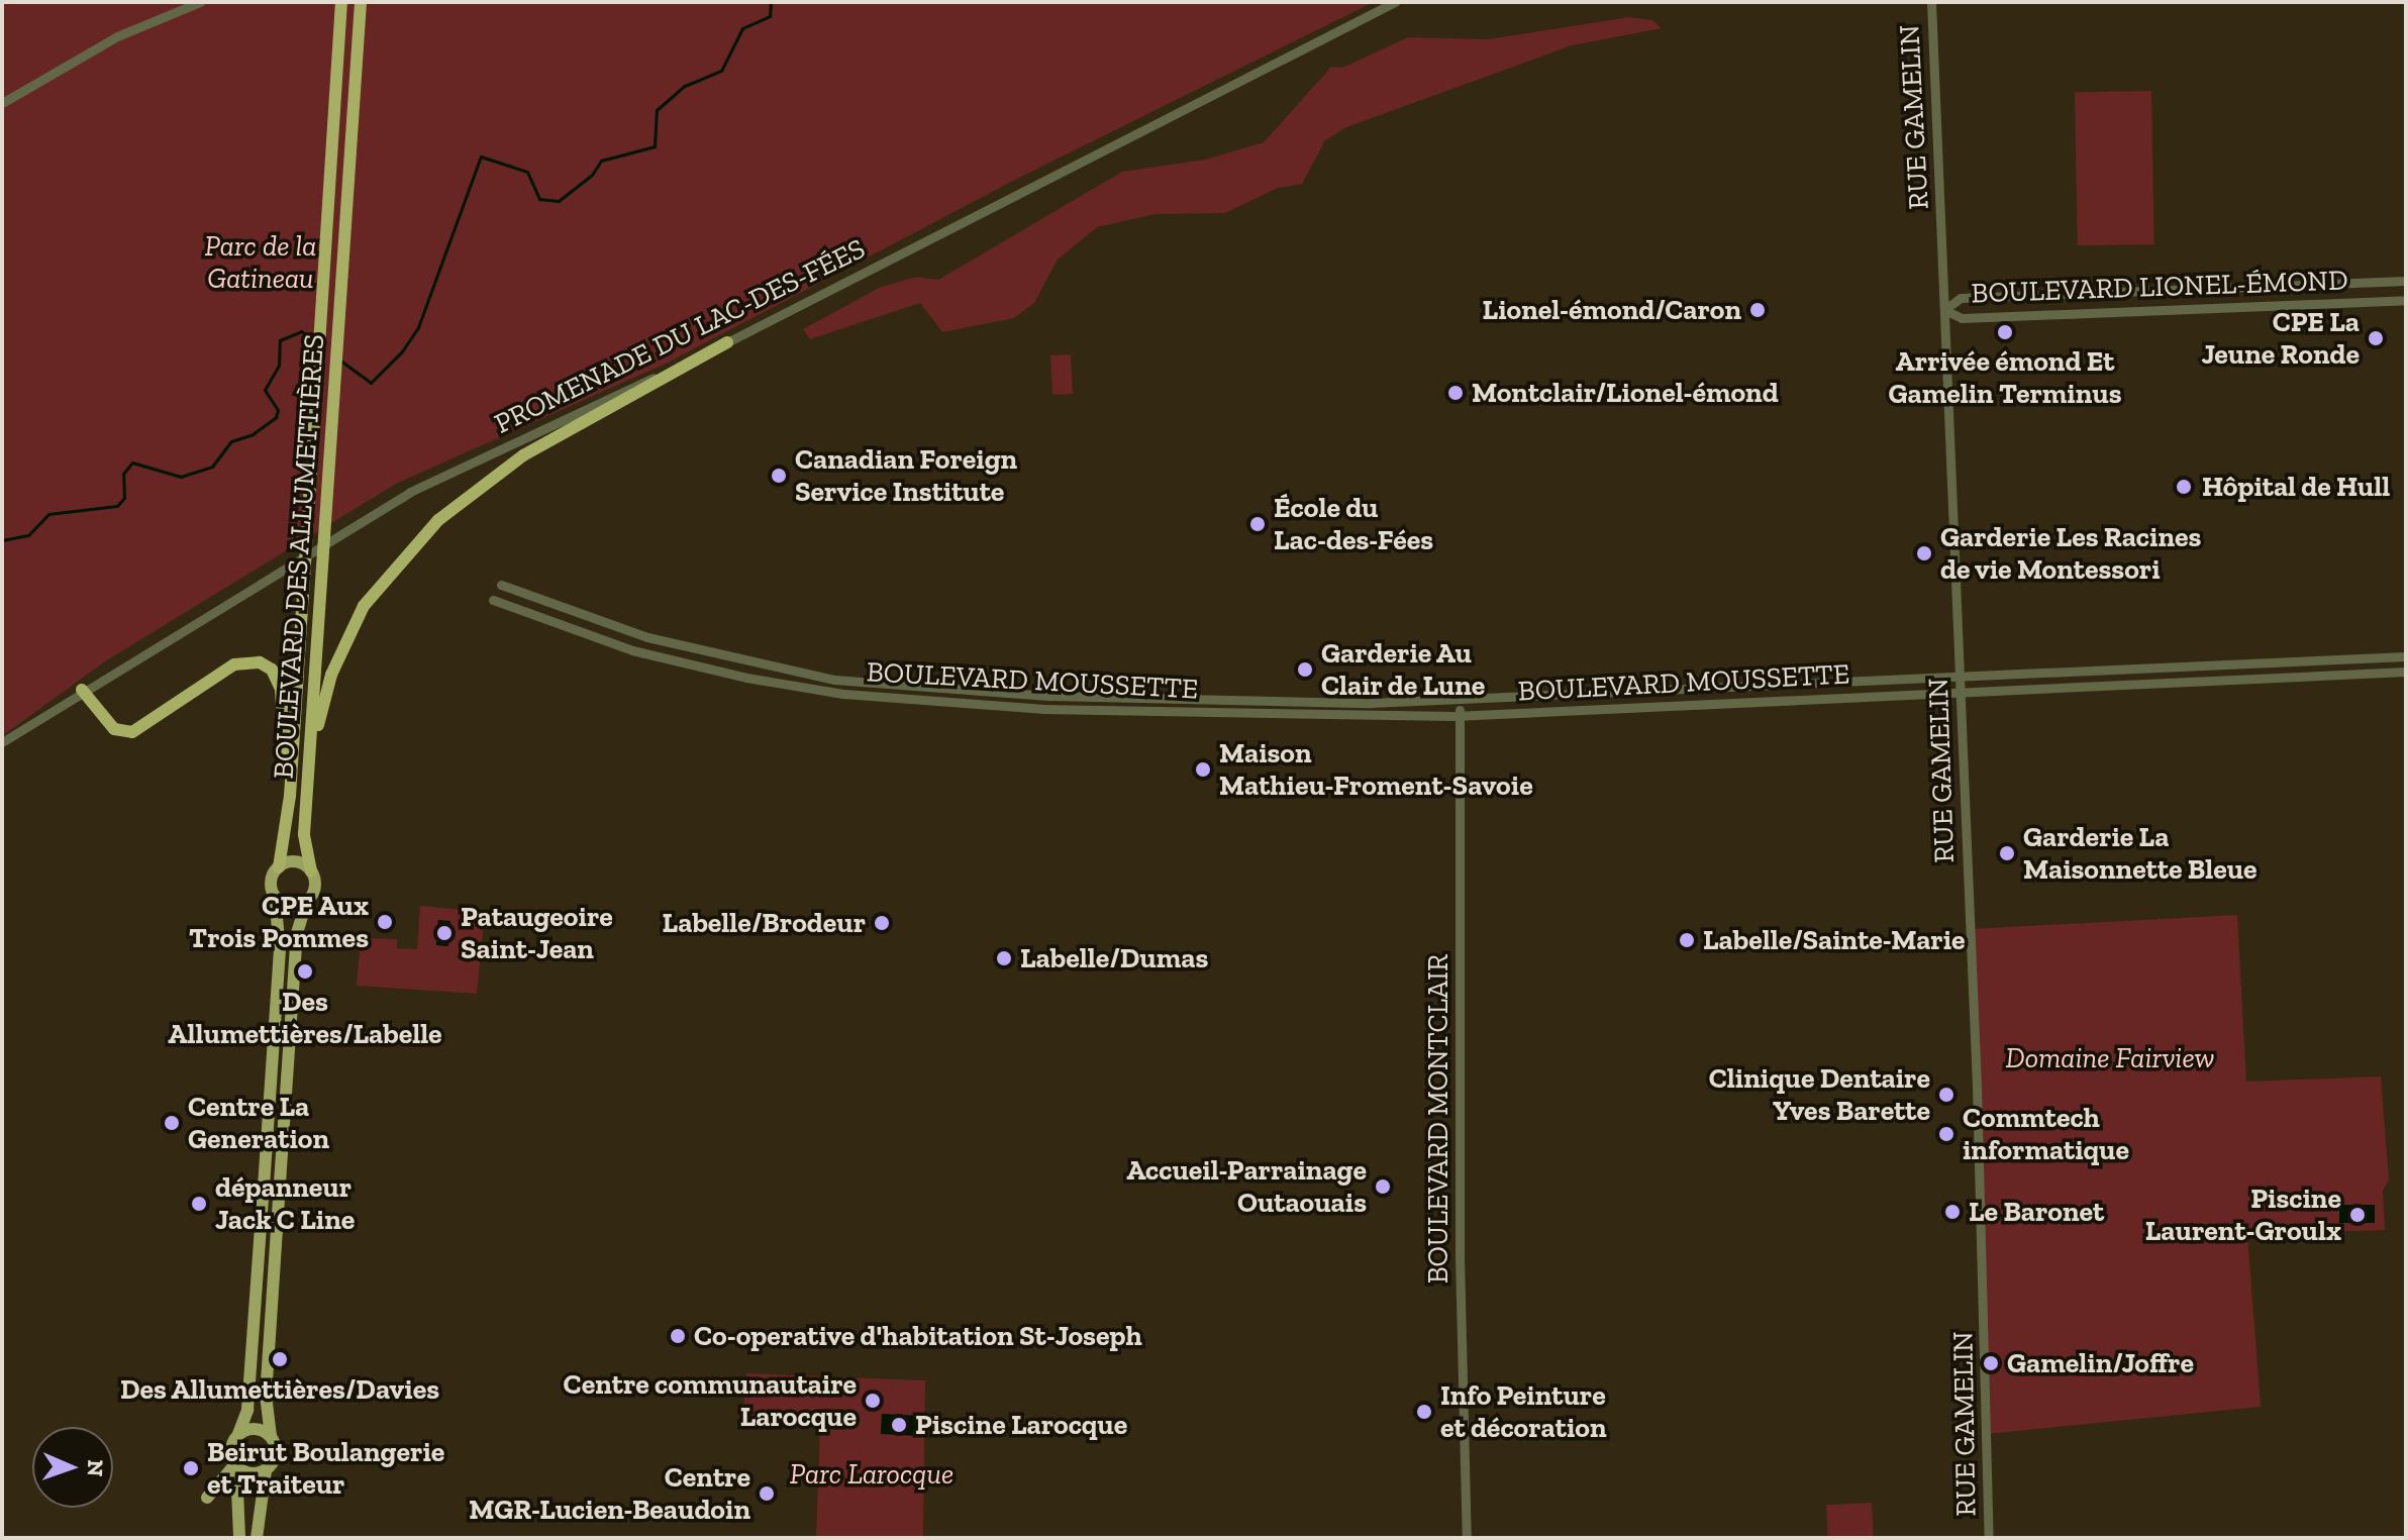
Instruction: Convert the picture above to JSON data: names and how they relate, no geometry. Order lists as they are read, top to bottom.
{
  "streets": {
    "highway": ["BOULEVARD DES ALLUMETTIÈRES"],
    "street": [
      "RUE GAMELIN",
      "BOULEVARD LIONEL-ÉMOND",
      "PROMENADE DU LAC-DES-FÉES",
      "BOULEVARD MOUSSETTE",
      "BOULEVARD MONTCLAIR"
    ]
  },
  "crossings": [
    ["RUE GAMELIN", "BOULEVARD LIONEL-ÉMOND"],
    ["RUE GAMELIN", "BOULEVARD MOUSSETTE"],
    ["BOULEVARD MOUSSETTE", "BOULEVARD MONTCLAIR"]
  ],
  "parks": ["Parc de la Gatineau", "Domaine Fairview", "Parc Larocque"],
  "places": [
    "Lionel-émond/Caron",
    "Arrivée émond Et Gamelin Terminus",
    "CPE La Jeune Ronde",
    "Montclair/Lionel-émond",
    "Canadian Foreign Service Institute",
    "Hôpital de Hull",
    "École du Lac-des-Fées",
    "Garderie Les Racines de vie Montessori",
    "Garderie Au Clair de Lune",
    "Maison Mathieu-Froment-Savoie",
    "Garderie La Maisonnette Bleue",
    "CPE Aux Trois Pommes",
    "Labelle/Brodeur",
    "Pataugeoire Saint-Jean",
    "Labelle/Sainte-Marie",
    "Labelle/Dumas",
    "Des Allumettières/Labelle",
    "Clinique Dentaire Yves Barette",
    "Centre La Generation",
    "Commtech informatique",
    "Accueil-Parrainage Outaouais",
    "dépanneur Jack C Line",
    "Le Baronet",
    "Piscine Laurent-Groulx",
    "Co-operative d'habitation St-Joseph",
    "Des Allumettières/Davies",
    "Gamelin/Joffre",
    "Centre communautaire Larocque",
    "Info Peinture et décoration",
    "Piscine Larocque",
    "Beirut Boulangerie et Traiteur",
    "Centre MGR-Lucien-Beaudoin"
  ],
  "north": "right"
}
